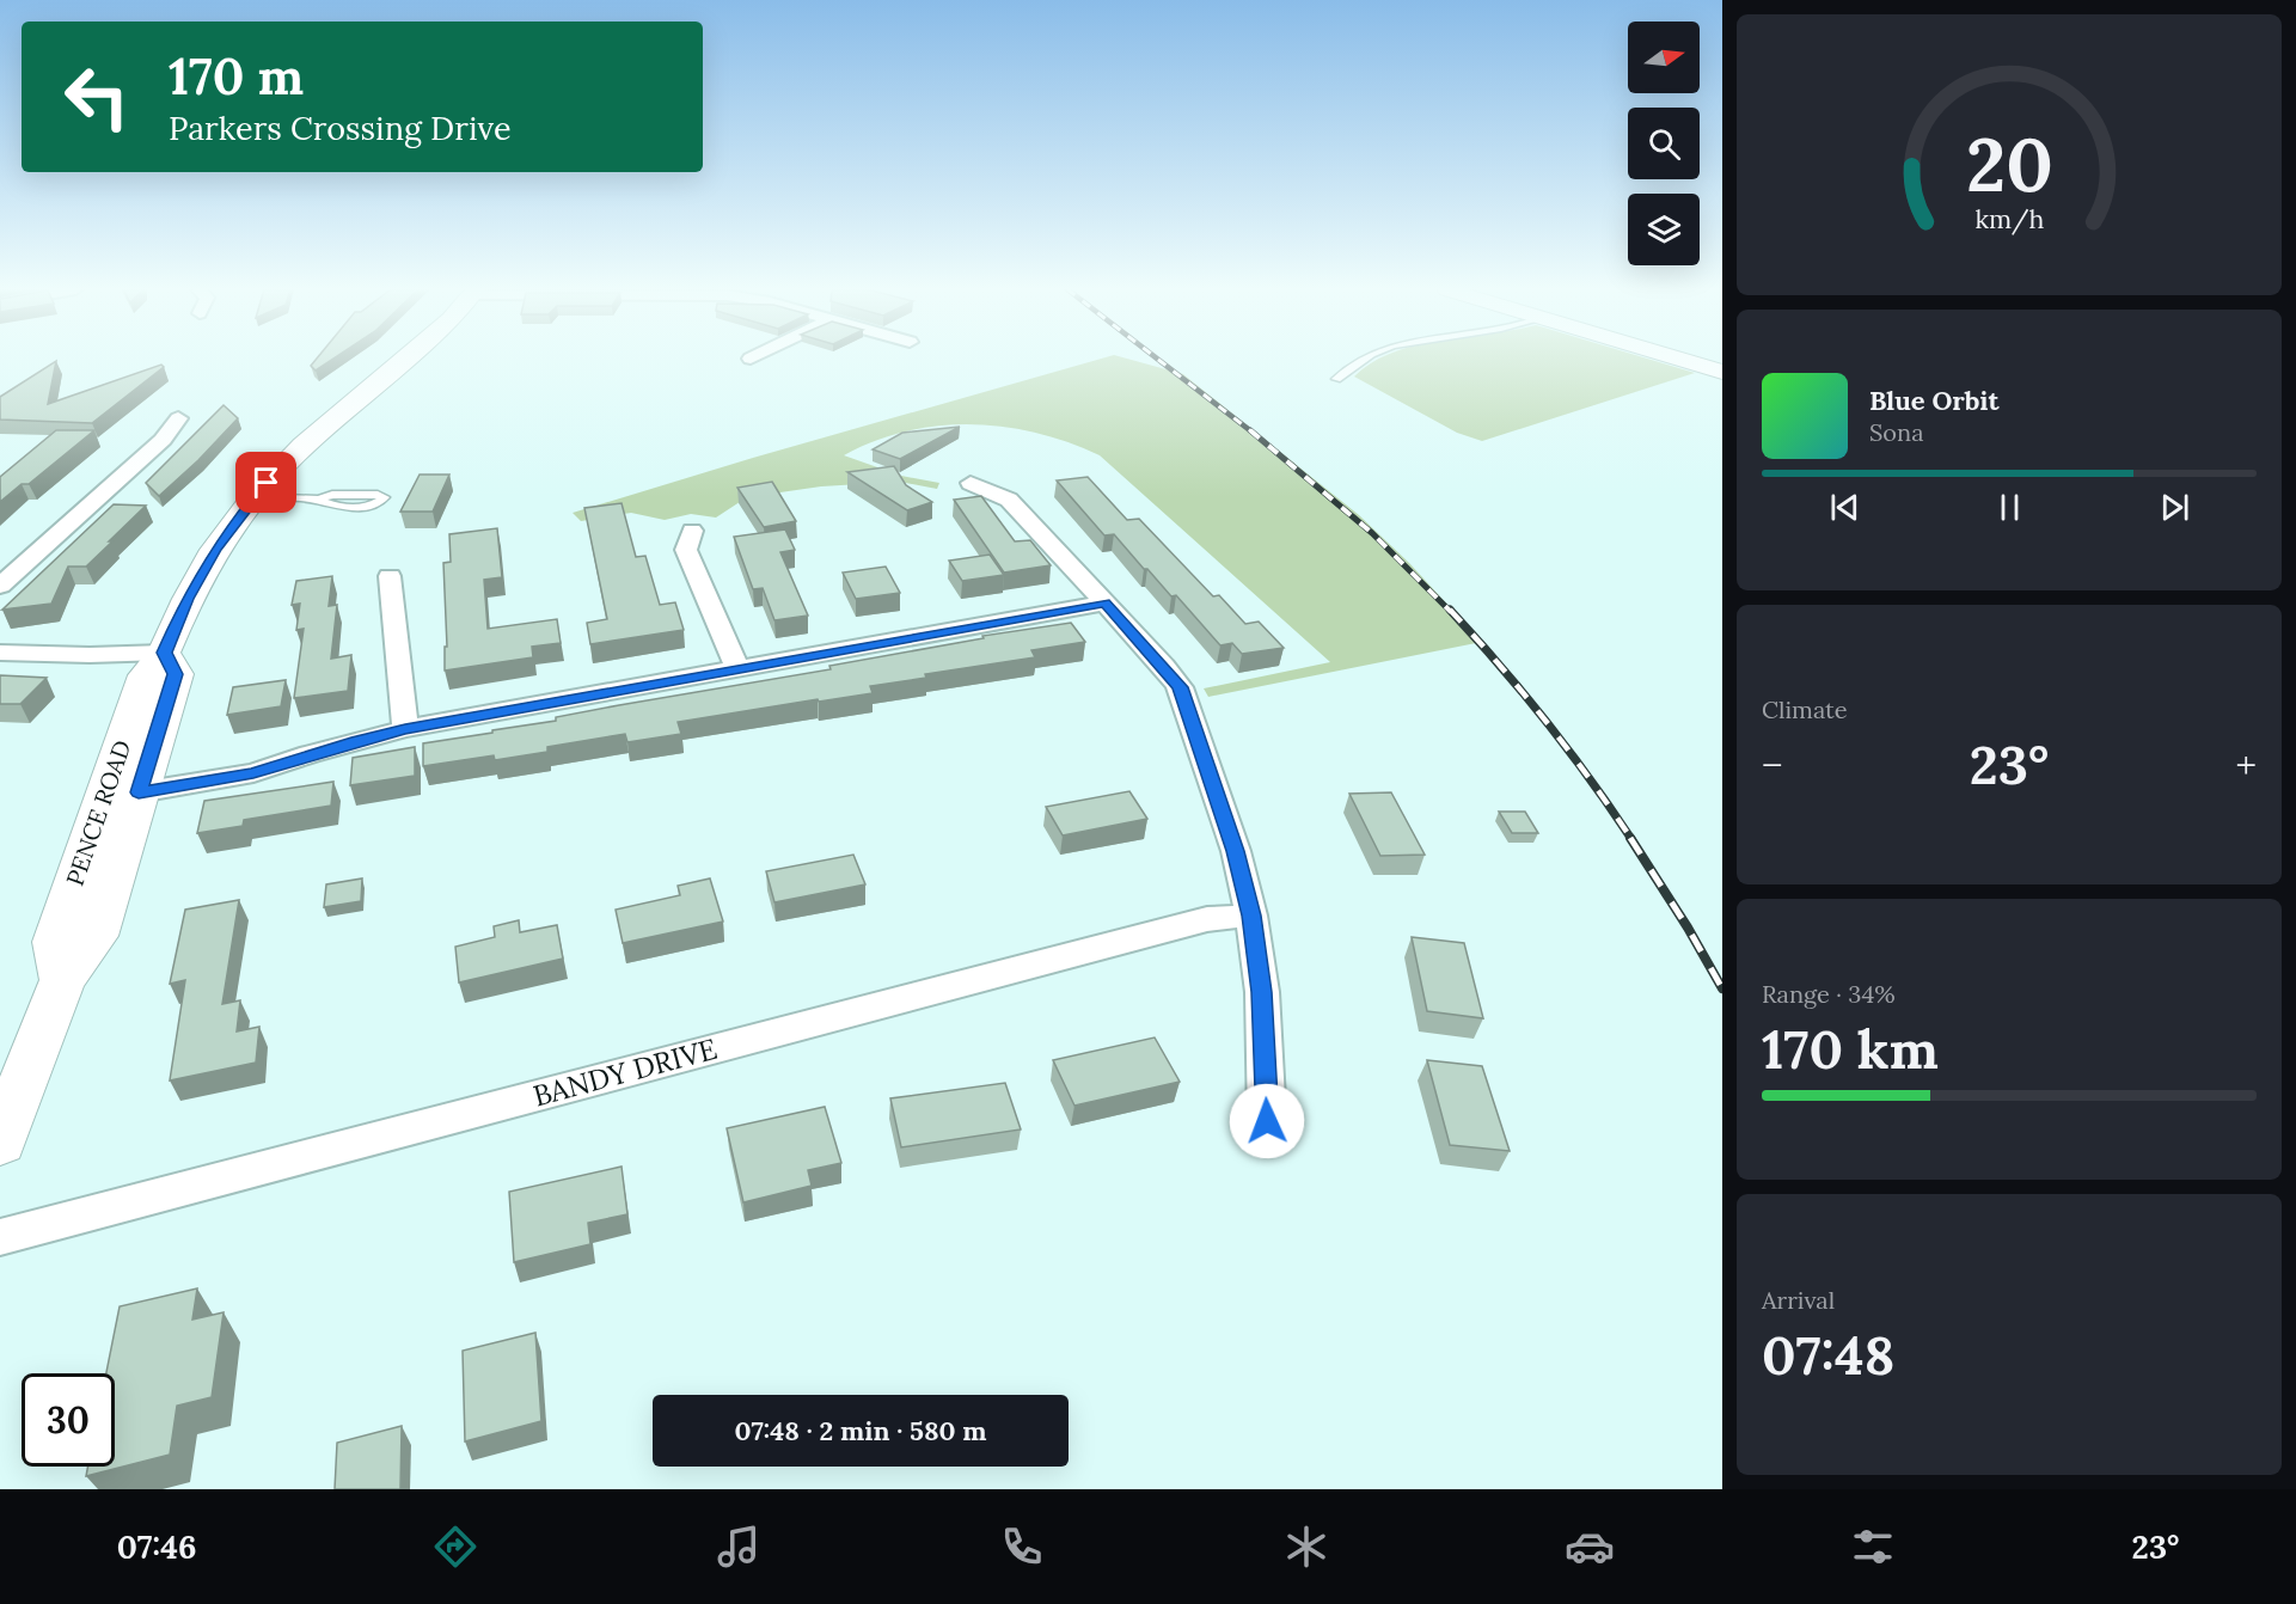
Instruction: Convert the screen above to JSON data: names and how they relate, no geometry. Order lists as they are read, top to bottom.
{
  "streets": {
    "street": ["PENCE ROAD", "BANDY DRIVE"]
  },
  "north": "right",
  "page": {
    "turn": ["170 m", "Parkers Crossing Drive"],
    "song": ["Blue Orbit", "Sona"],
    "tile": [
      "Climate",
      ["Range · 34%", "170 km"],
      ["Arrival", "07:48"]
    ],
    "heat": ["−", "23°", "+"],
    "limit": "30",
    "trip": "07:48 · 2 min · 580 m",
    "tabs": ["07:46", "23°"],
    "gauge": ["20", "km/h"]
  }
}
